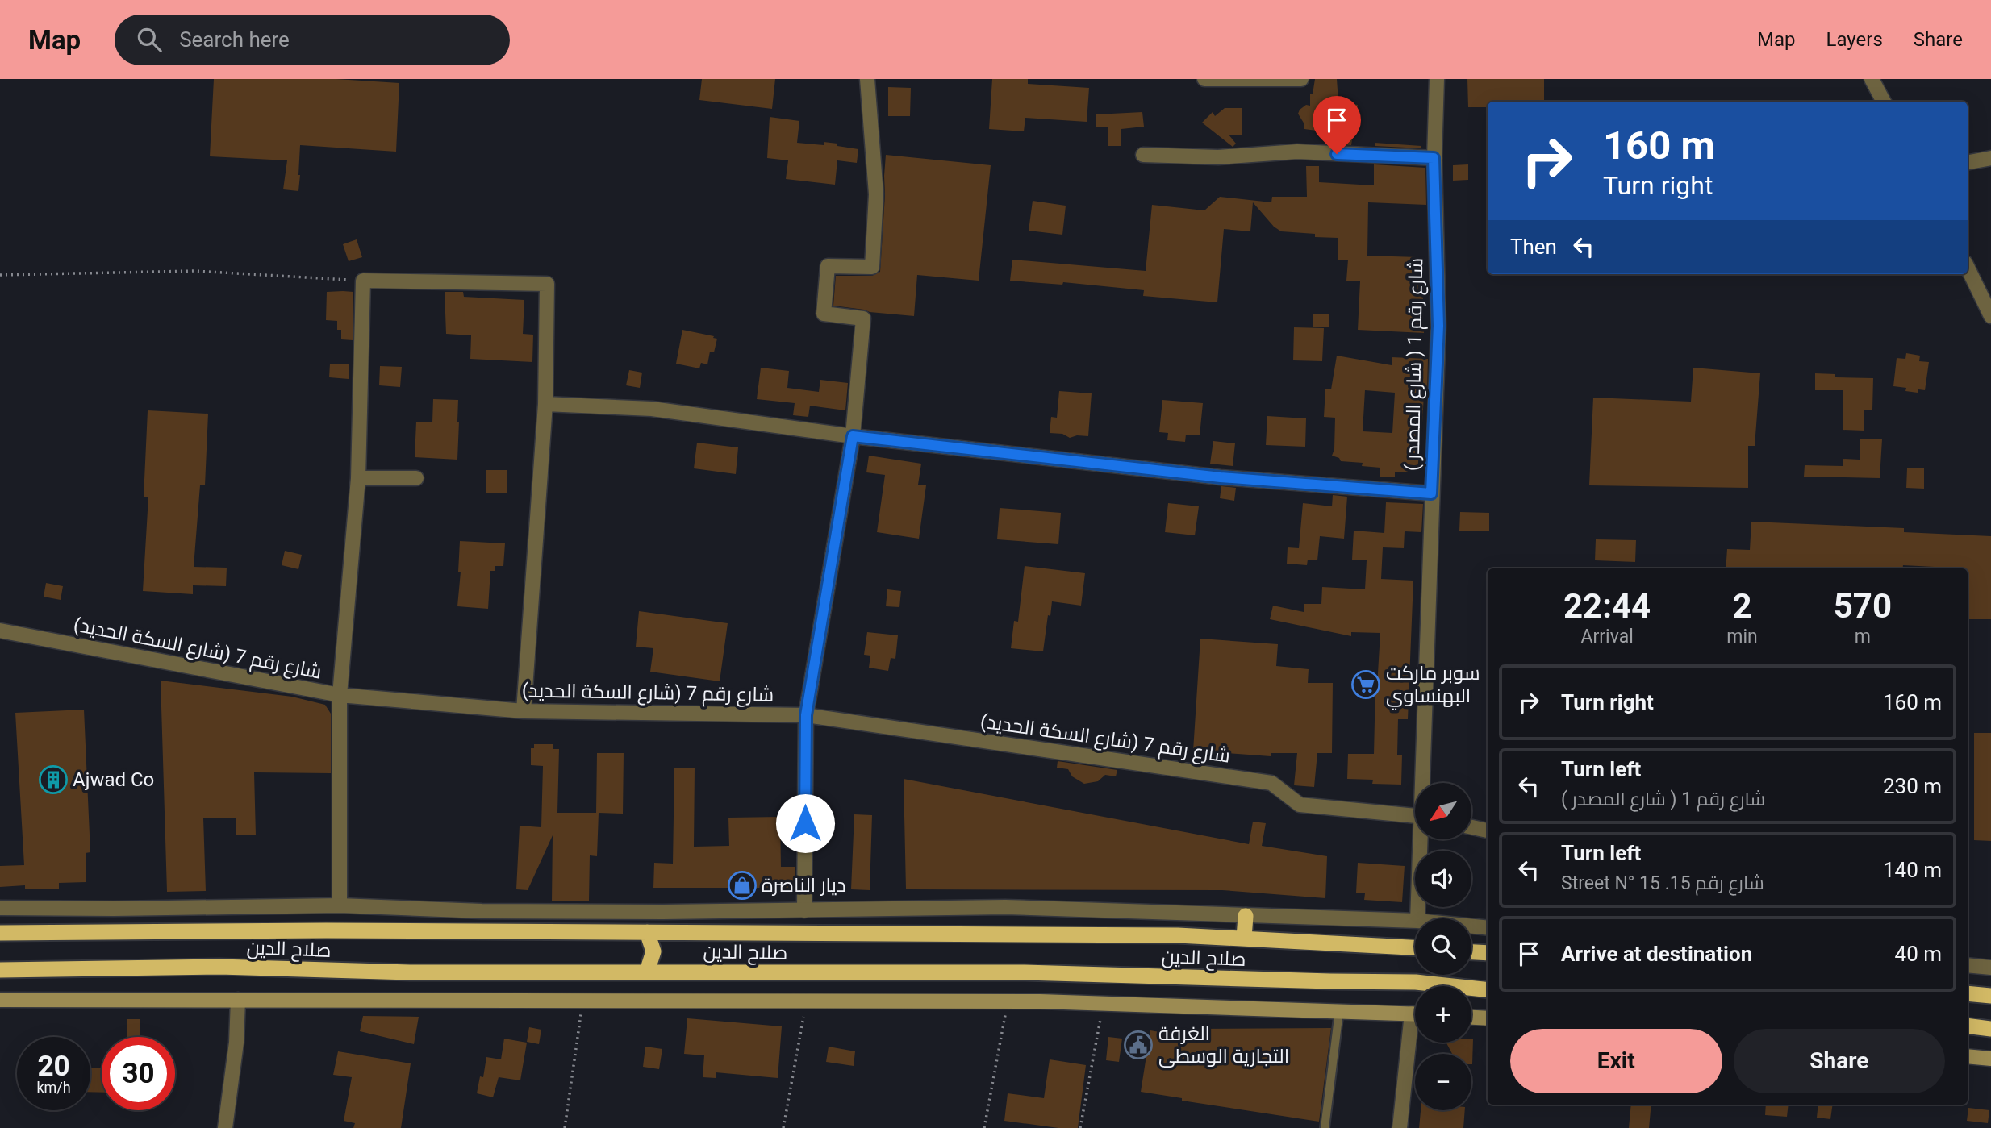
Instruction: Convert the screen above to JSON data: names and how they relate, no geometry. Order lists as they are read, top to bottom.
{
  "streets": {
    "highway": ["صلاح الدين"],
    "street": ["شارع رقم 1 ( شارع المصدر )", "شارع رقم 7 (شارع السكة الحديد)"]
  },
  "places": {
    "supermarket": ["سوبر ماركت البهنساوي"],
    "building": ["Ajwad Co"],
    "shop": ["ديار الناصرة"],
    "public building": ["الغرفة التجارية الوسطى"]
  },
  "north": "bottom left",
  "page": {
    "header": "Map",
    "search": "Search here",
    "nav": ["Map", "Layers", "Share"],
    "turn": ["160 m", "Turn right"],
    "then": "Then",
    "eta": [
      "22:44",
      "Arrival",
      "2",
      "min",
      "570",
      "m"
    ],
    "list": [
      {
        "name": "Turn right",
        "value": "160 m"
      },
      {
        "name": "Turn left",
        "note": "شارع رقم 1 ( شارع المصدر )",
        "value": "230 m"
      },
      {
        "name": "Turn left",
        "note": "Street N° 15 .شارع رقم 15",
        "value": "140 m"
      },
      {
        "name": "Arrive at destination",
        "value": "40 m"
      }
    ],
    "map_buttons": ["+", "−"],
    "buttons": ["Exit", "Share"],
    "speed": "20 km/h",
    "limit": "30"
  }
}
